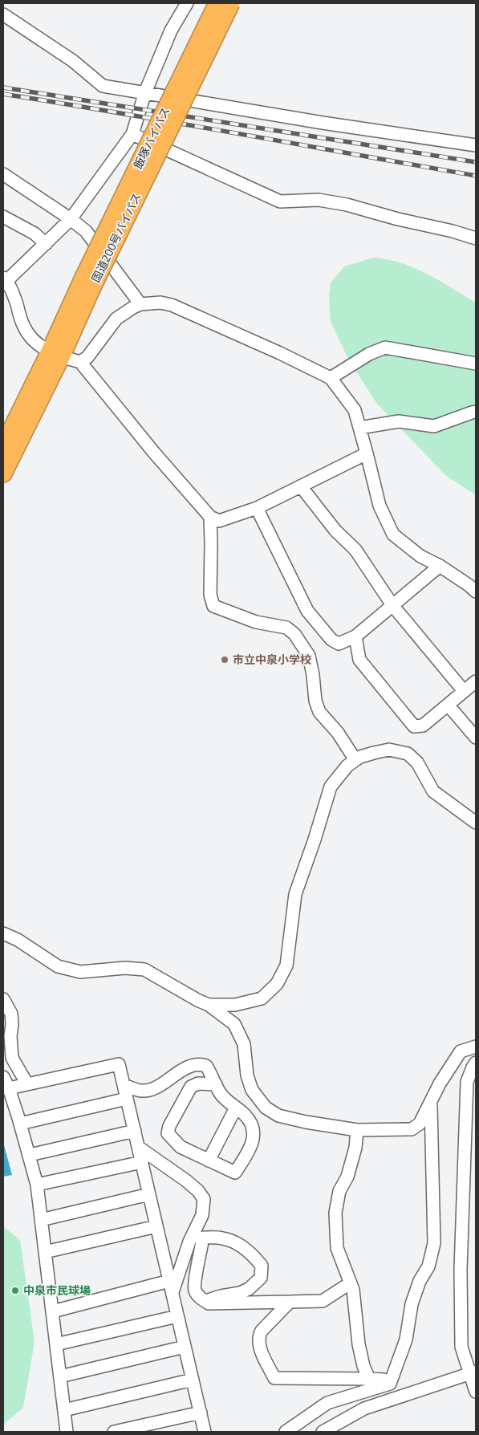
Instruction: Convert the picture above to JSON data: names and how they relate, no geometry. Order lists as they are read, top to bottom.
{
  "streets": {
    "highway": ["飯塚バイパス", "国道200号バイパス"]
  },
  "crossings": [
    ["飯塚バイパス", "国道200号バイパス"]
  ],
  "places": ["市立中泉小学校", "中泉市民球場"]
}
